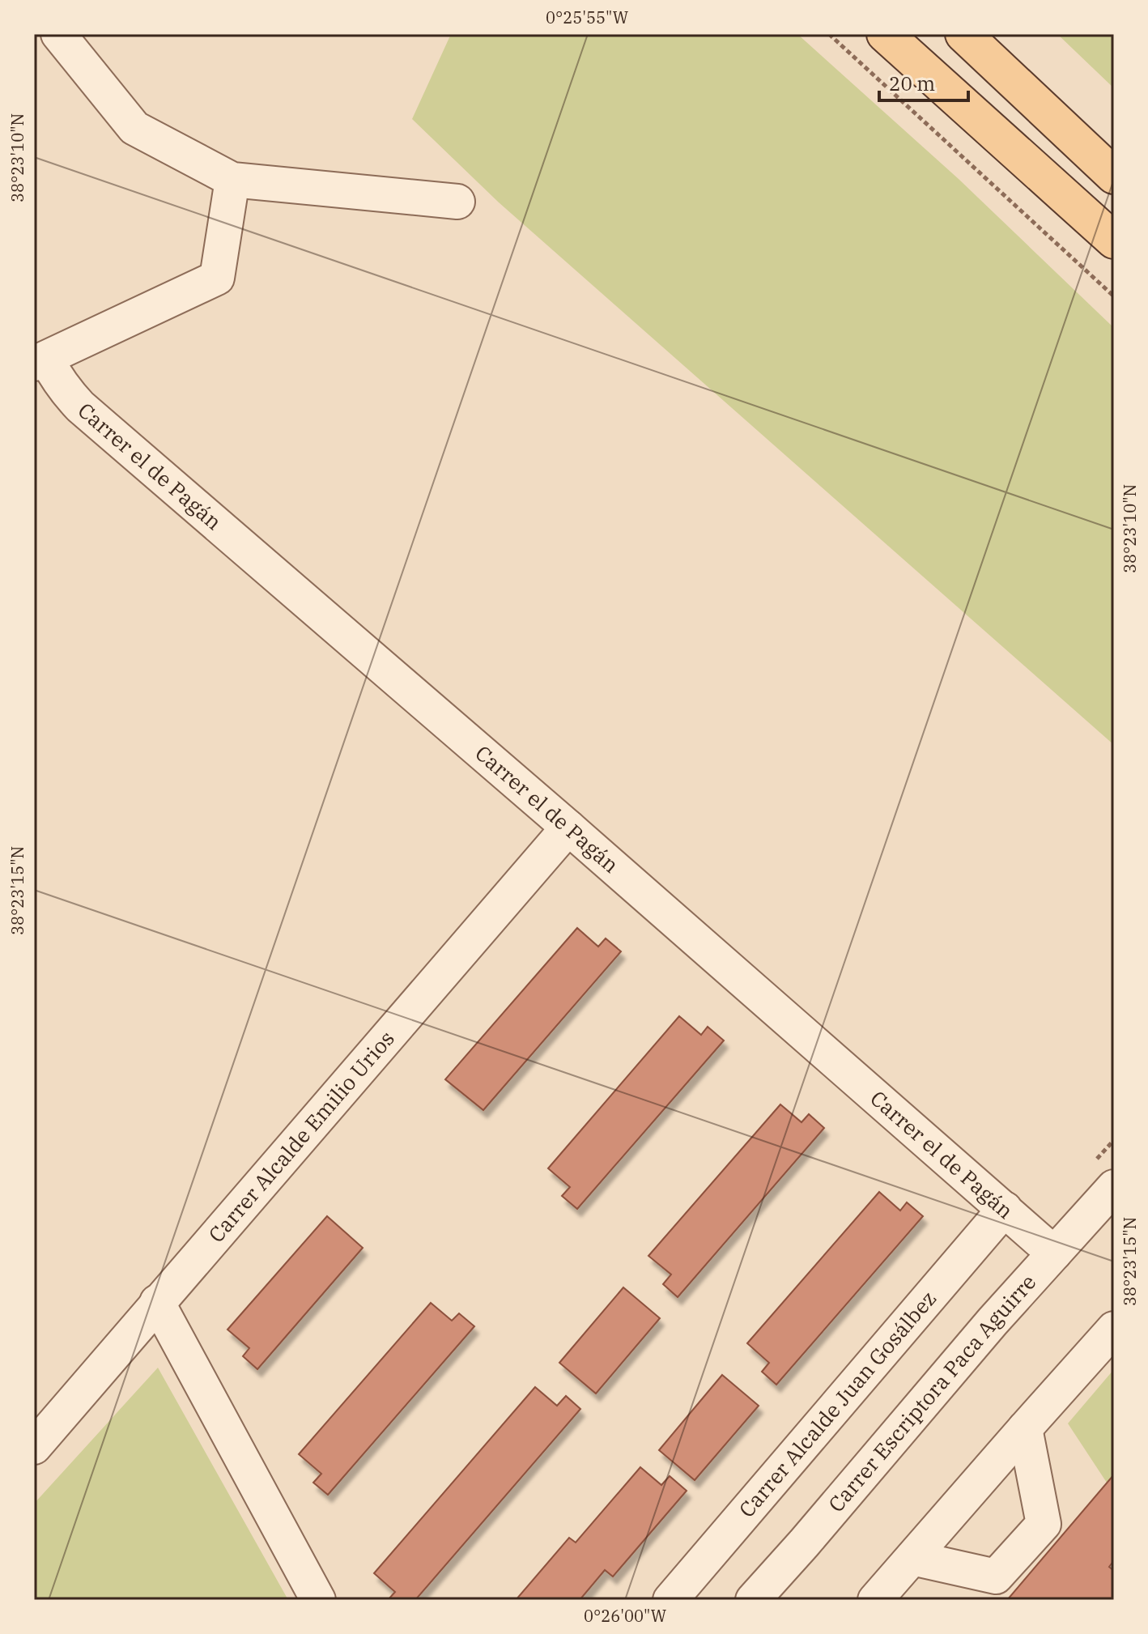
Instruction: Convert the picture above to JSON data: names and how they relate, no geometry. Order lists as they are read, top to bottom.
{
  "streets": {
    "street": [
      "Carrer el de Pagán",
      "Carrer Alcalde Emilio Urios",
      "Carrer Escriptora Paca Aguirre",
      "Carrer Alcalde Juan Gosálbez"
    ]
  },
  "crossings": [
    ["Carrer el de Pagán", "Carrer Alcalde Emilio Urios"],
    ["Carrer el de Pagán", "Carrer Escriptora Paca Aguirre"],
    ["Carrer el de Pagán", "Carrer Alcalde Juan Gosálbez"]
  ],
  "scale_bar": "20 m",
  "coordinates": [
    "0°25'55\"W",
    "38°23'10\"N",
    "38°23'15\"N",
    "0°26'00\"W"
  ]
}
